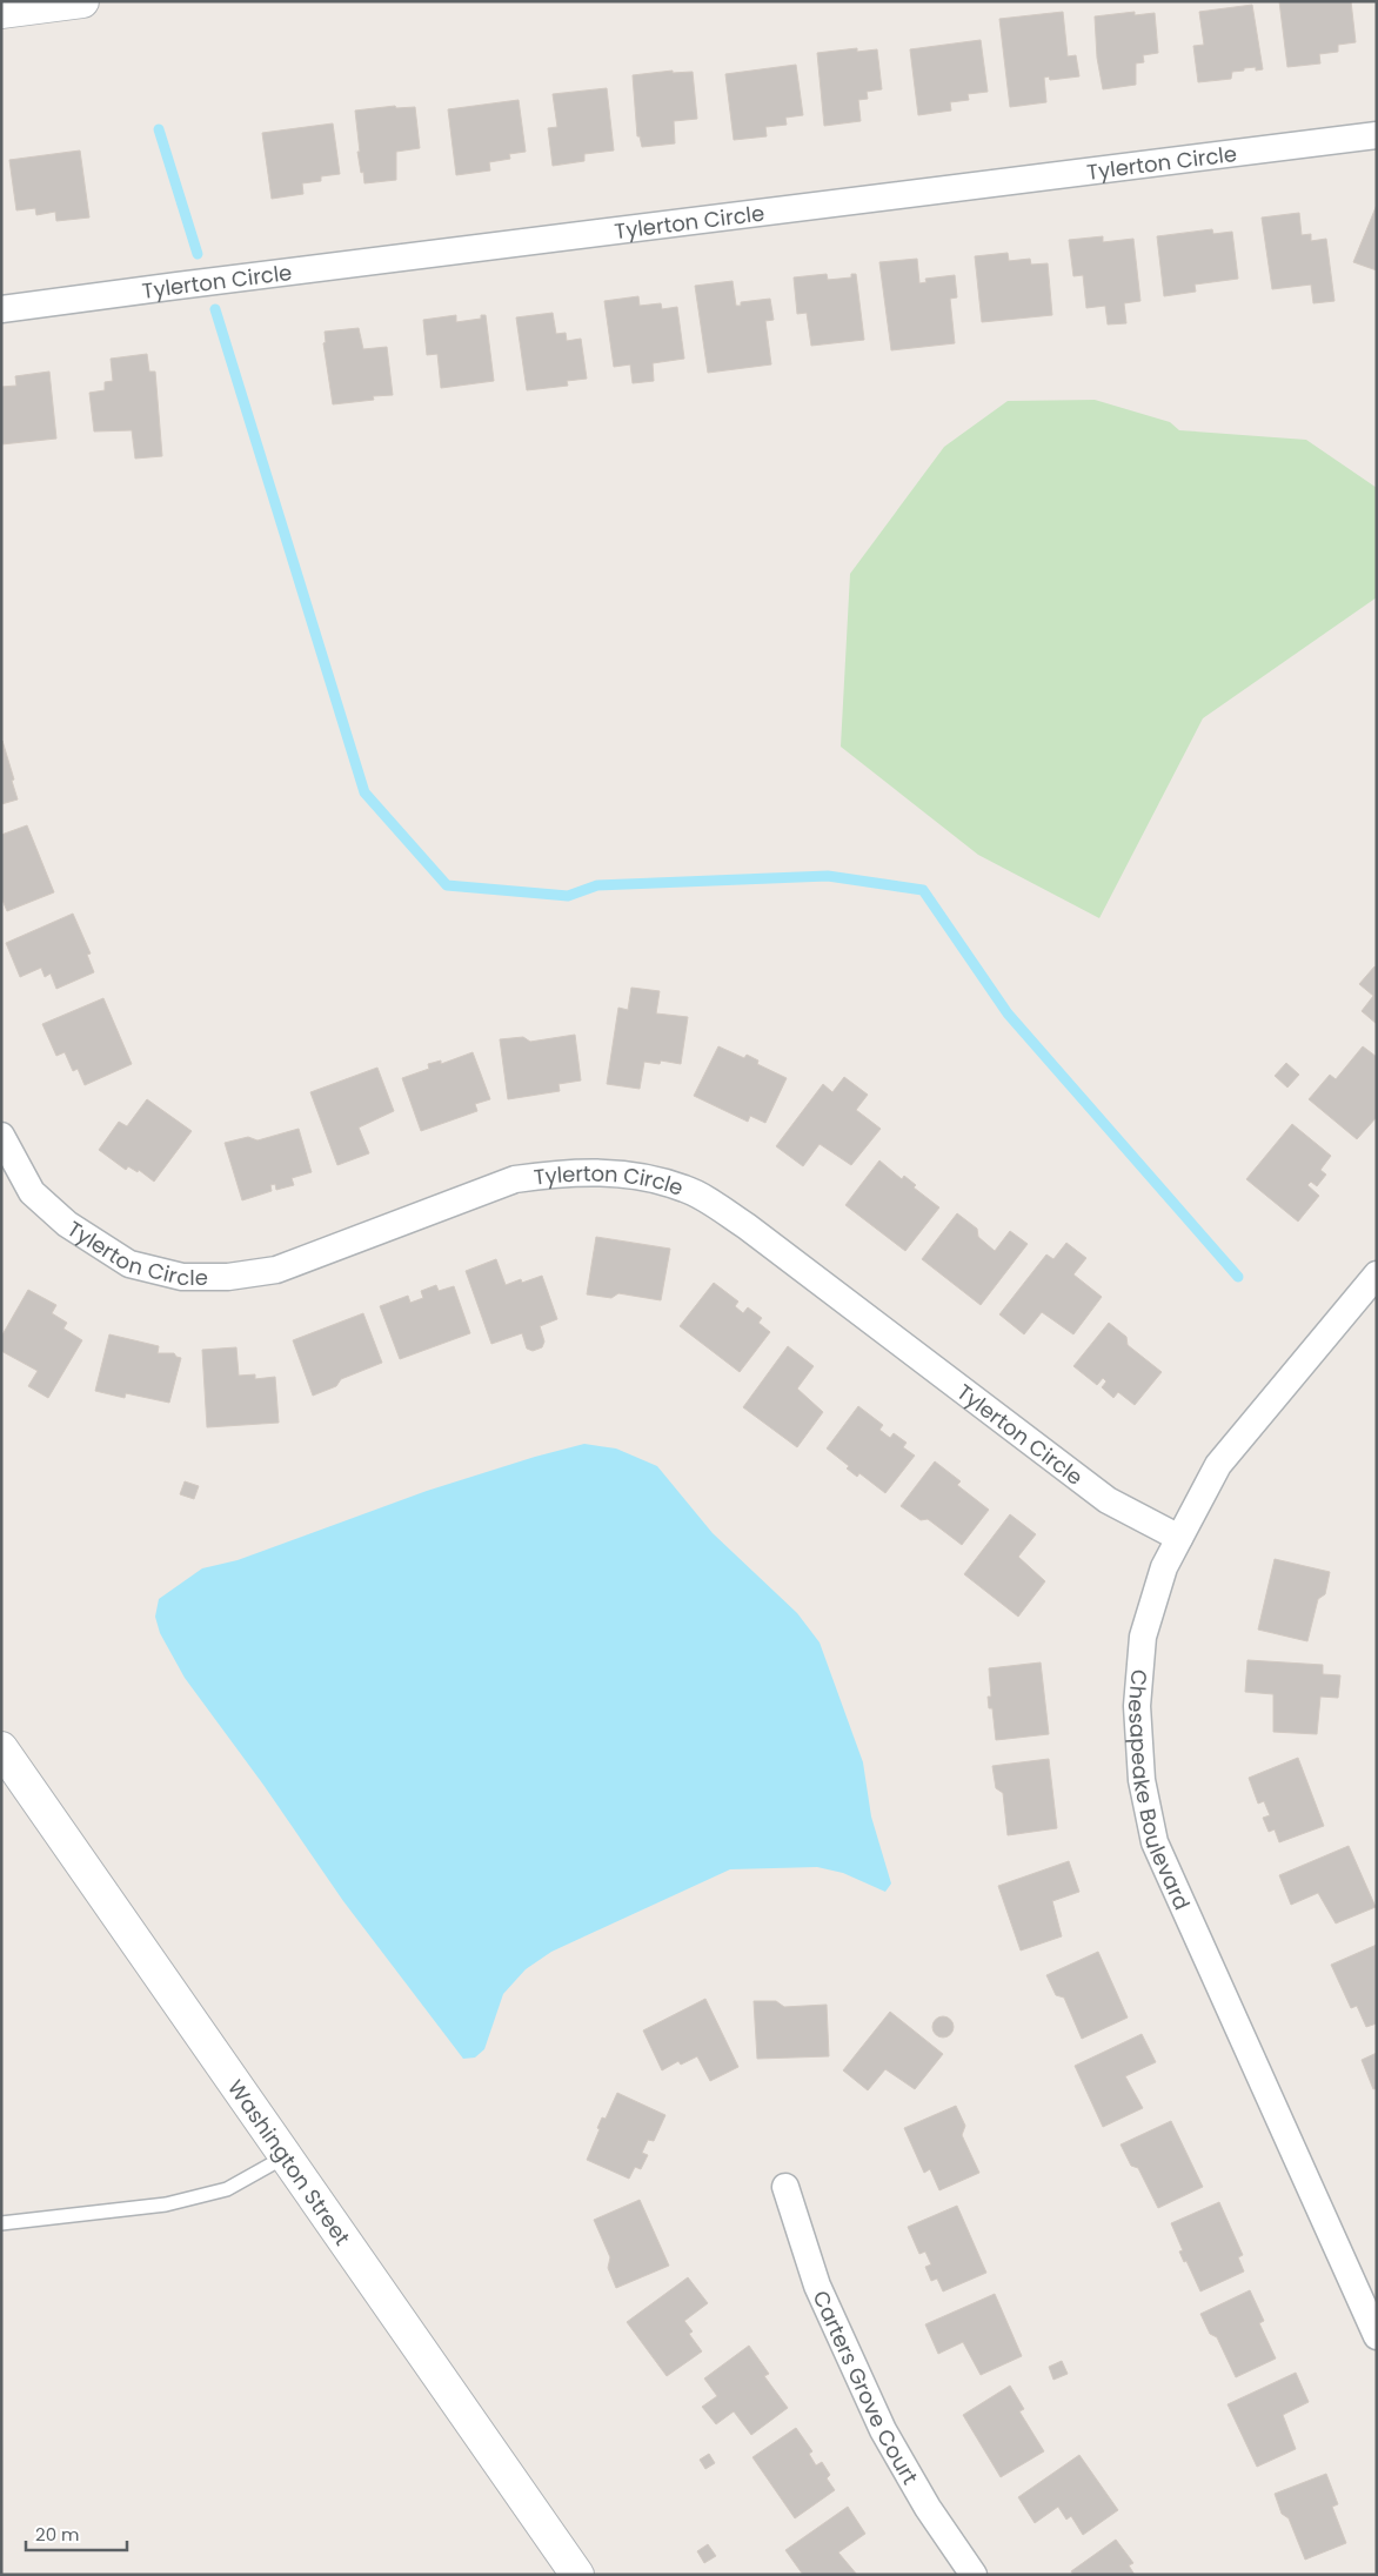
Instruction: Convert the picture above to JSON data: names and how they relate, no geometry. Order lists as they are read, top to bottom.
{
  "streets": {
    "main road": ["Washington Street"],
    "street": ["Tylerton Circle", "Chesapeake Boulevard", "Carters Grove Court"]
  },
  "crossings": [
    ["Tylerton Circle", "Chesapeake Boulevard"]
  ],
  "scale_bar": "20 m"
}
